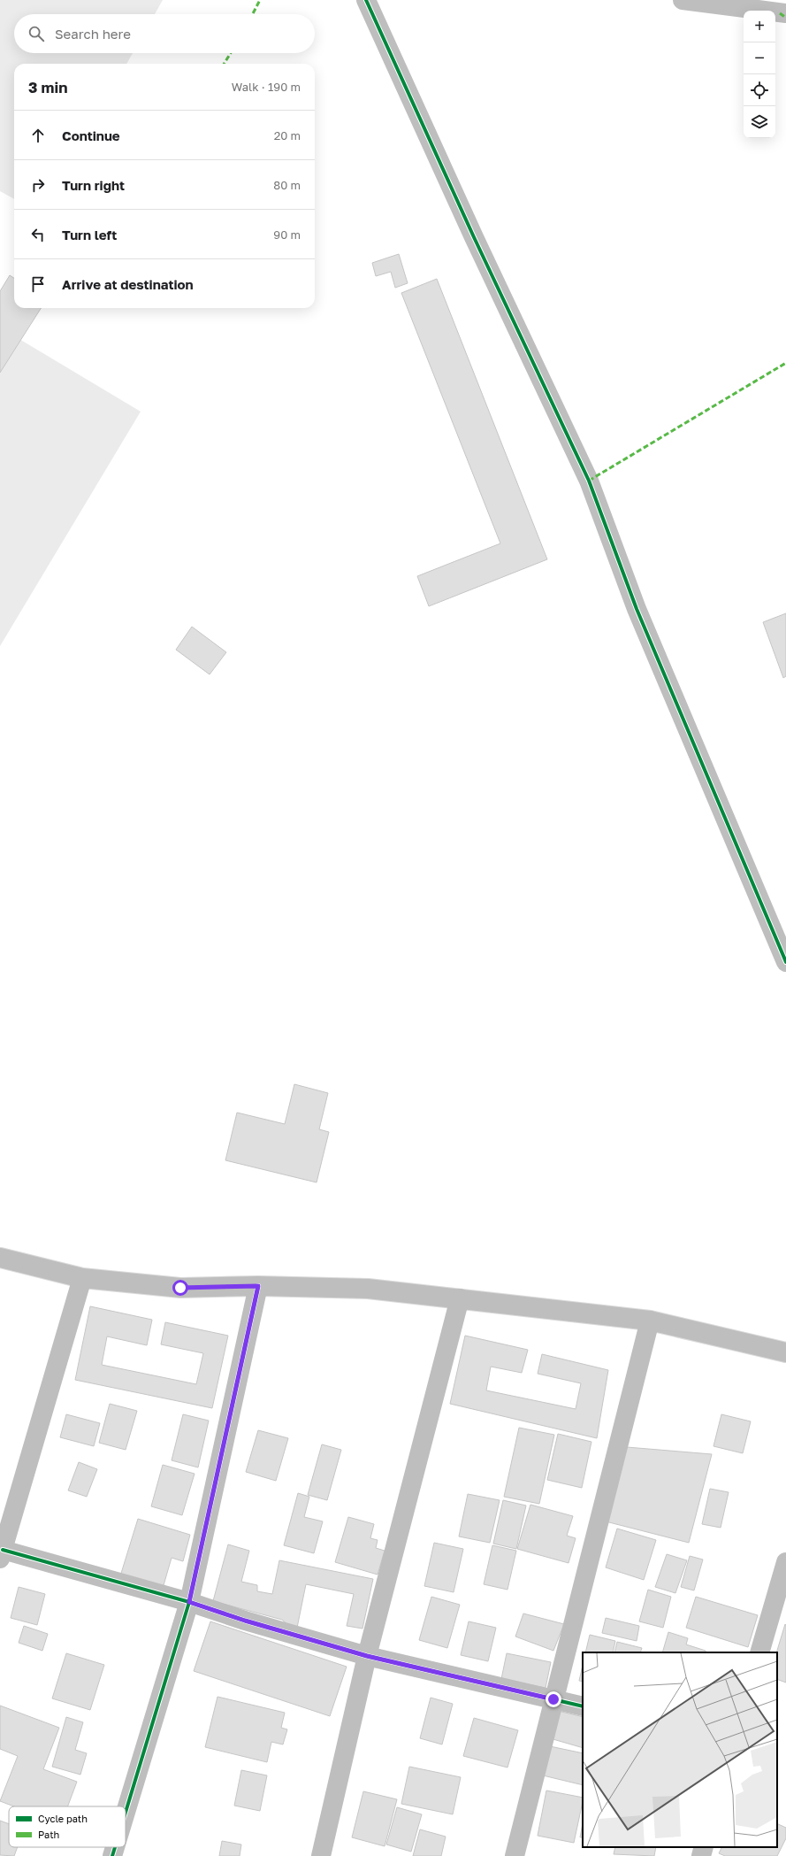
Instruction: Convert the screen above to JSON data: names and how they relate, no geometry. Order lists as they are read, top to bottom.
{
  "legend": ["Cycle path", "Path"],
  "page": {
    "map_buttons": ["+", "−"],
    "search": "Search here",
    "heading": ["3 min", "Walk · 190 m"],
    "list": [
      ["Continue", "20 m"],
      ["Turn right", "80 m"],
      ["Turn left", "90 m"],
      "Arrive at destination"
    ]
  }
}
